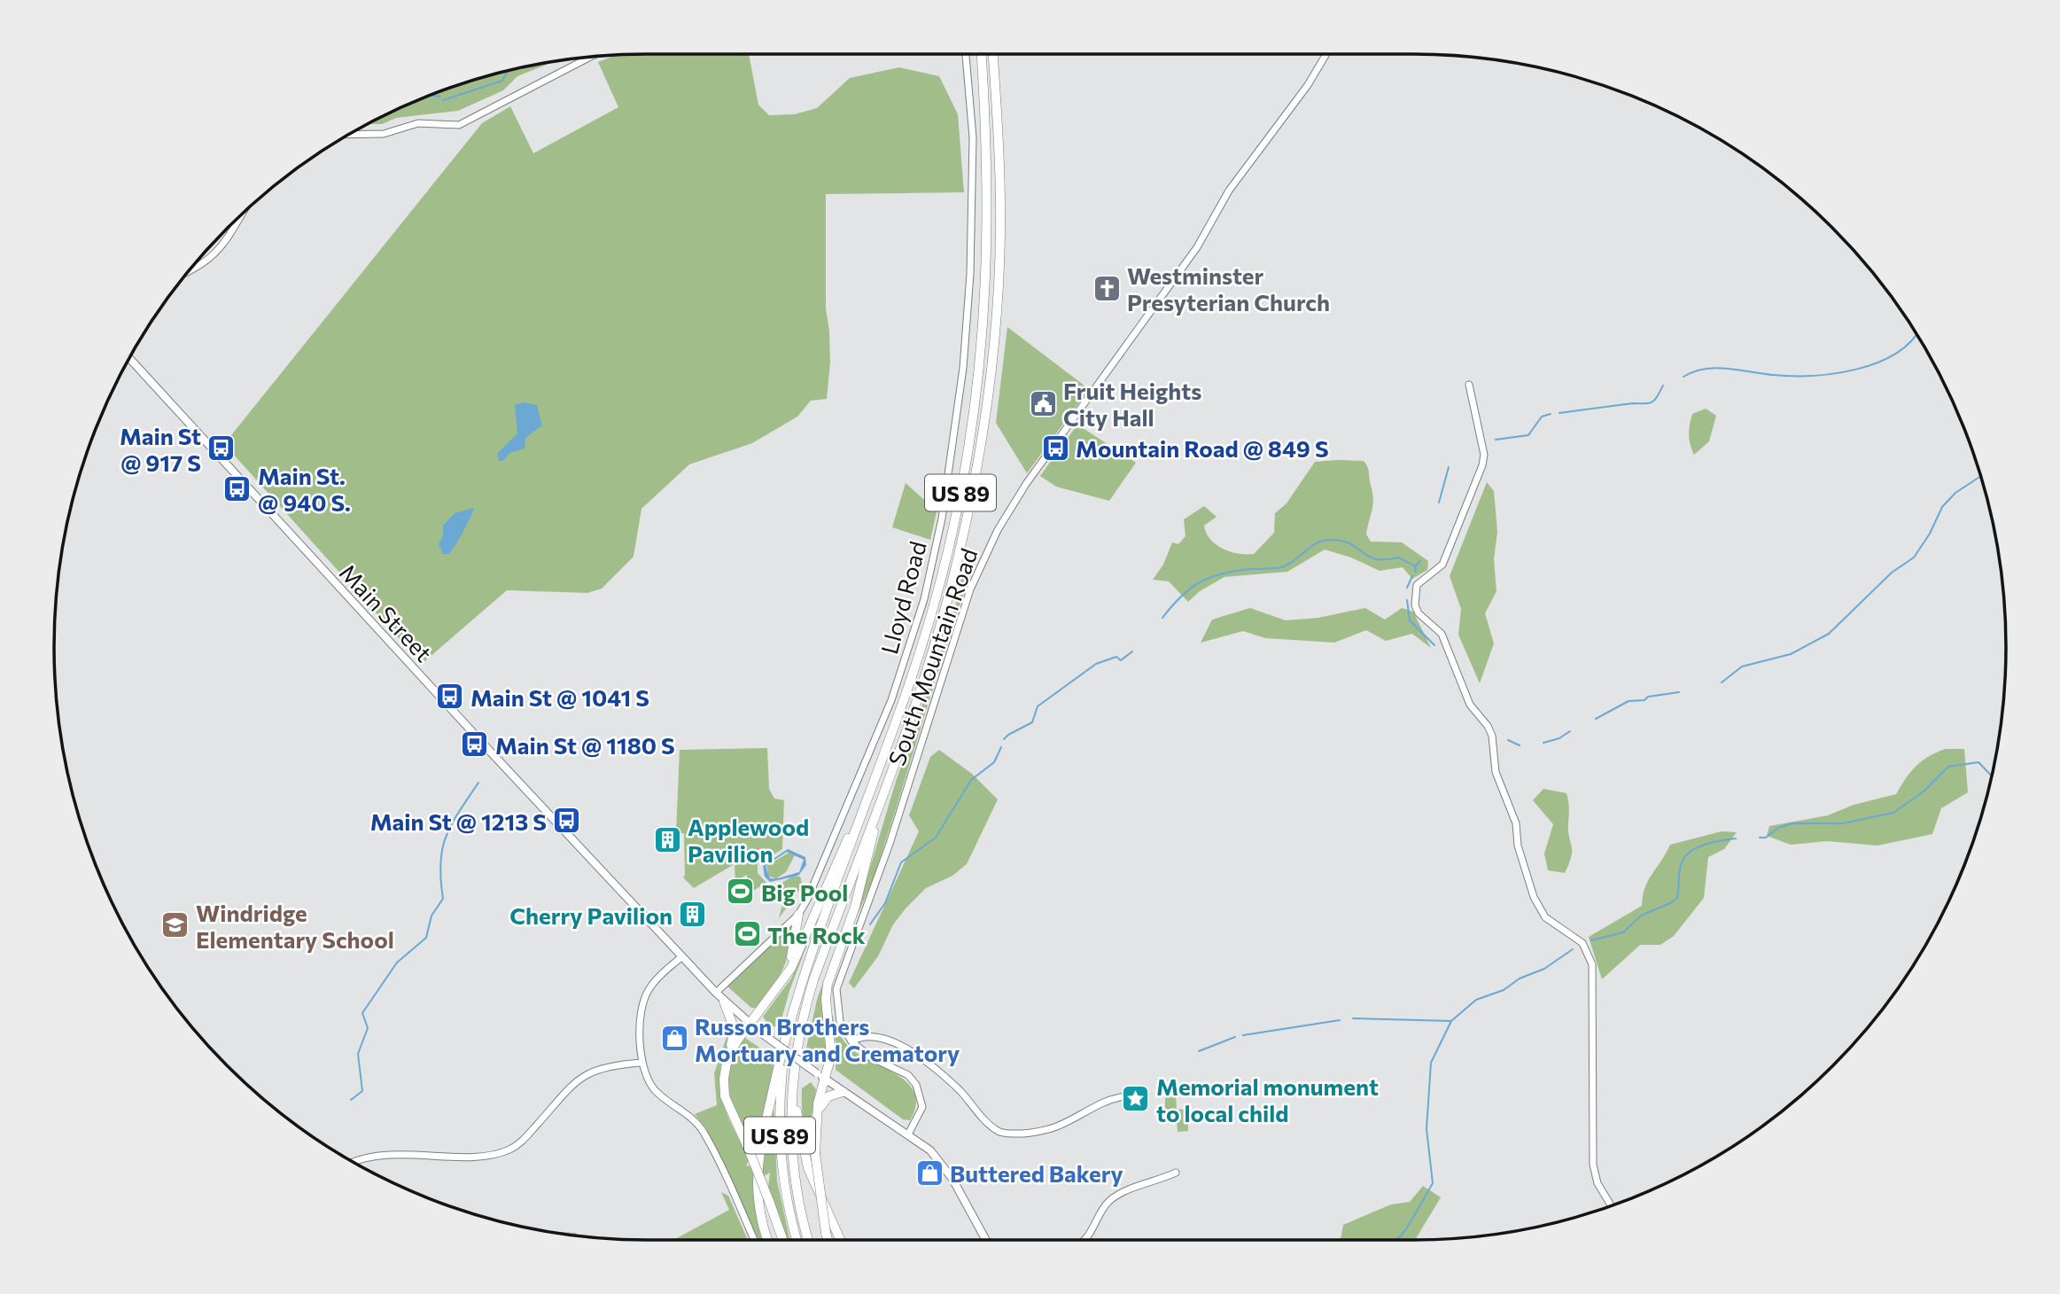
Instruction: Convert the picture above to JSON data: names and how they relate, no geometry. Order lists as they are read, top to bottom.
{
  "streets": {
    "highway": ["US 89"],
    "main road": ["Main Street"],
    "street": ["Lloyd Road", "South Mountain Road"]
  },
  "crossings": [
    ["Lloyd Road", "Main Street"]
  ],
  "places": {
    "church": ["Westminster Presyterian Church"],
    "public building": ["Fruit Heights City Hall"],
    "bus stop": [
      "Mountain Road @ 849 S",
      "Main St @ 917 S",
      "Main St. @ 940 S.",
      "Main St @ 1041 S",
      "Main St @ 1180 S",
      "Main St @ 1213 S"
    ],
    "building": ["Applewood Pavilion", "Cherry Pavilion"],
    "sports": ["Big Pool", "The Rock"],
    "school or university": ["Windridge Elementary School"],
    "shop": ["Russon Brothers Mortuary and Crematory", "Buttered Bakery"],
    "place": ["Memorial monument to local child"]
  }
}
